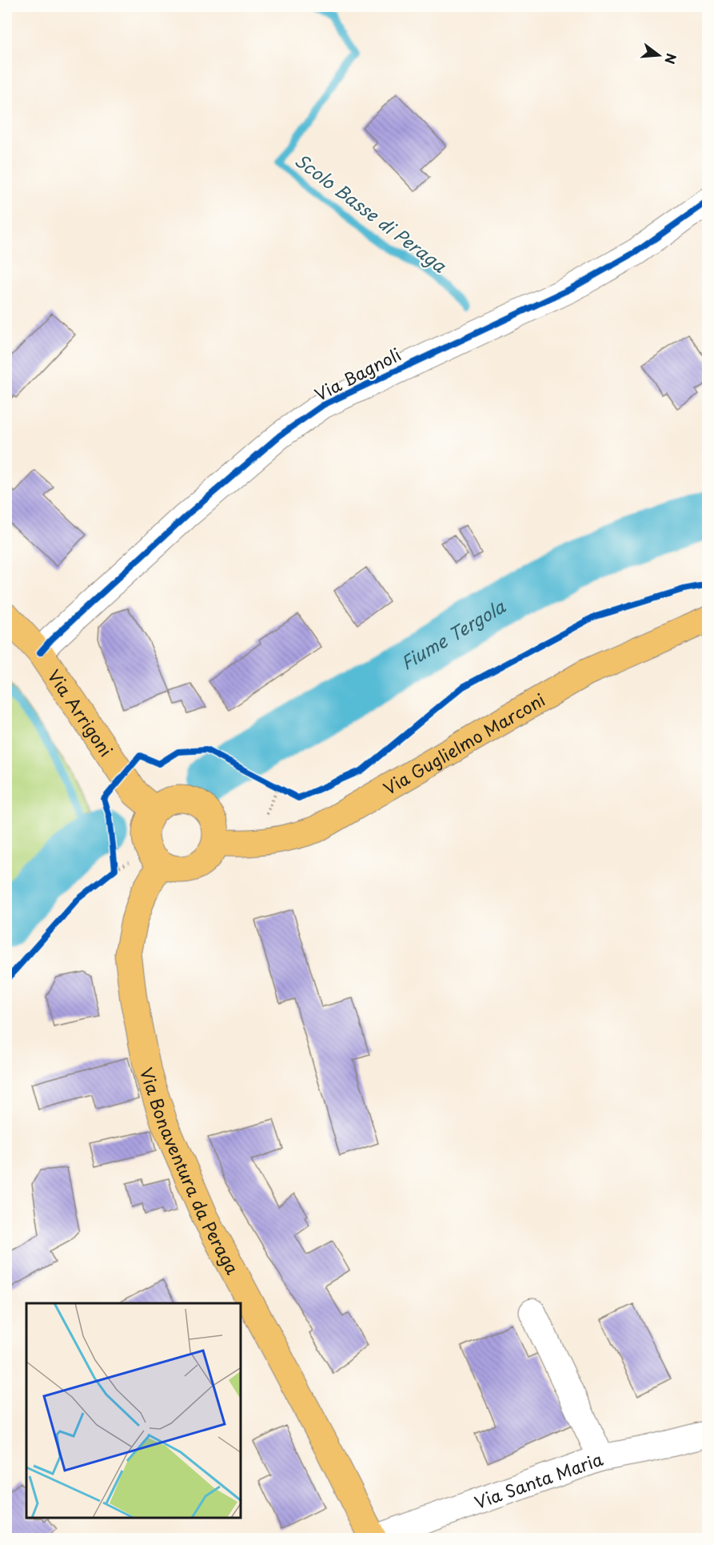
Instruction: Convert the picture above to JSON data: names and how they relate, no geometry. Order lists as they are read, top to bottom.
{
  "streets": {
    "main road": ["Via Arrigoni", "Via Guglielmo Marconi", "Via Bonaventura da Peraga"],
    "street": ["Via Bagnoli", "Via Santa Maria"]
  },
  "crossings": [
    ["Via Bagnoli", "Via Arrigoni"],
    ["Via Arrigoni", "Via Guglielmo Marconi"],
    ["Via Arrigoni", "Via Bonaventura da Peraga"],
    ["Via Guglielmo Marconi", "Via Bonaventura da Peraga"],
    ["Via Bonaventura da Peraga", "Via Santa Maria"]
  ],
  "water": ["Scolo Basse di Peraga", "Fiume Tergola"],
  "north": "right"
}
